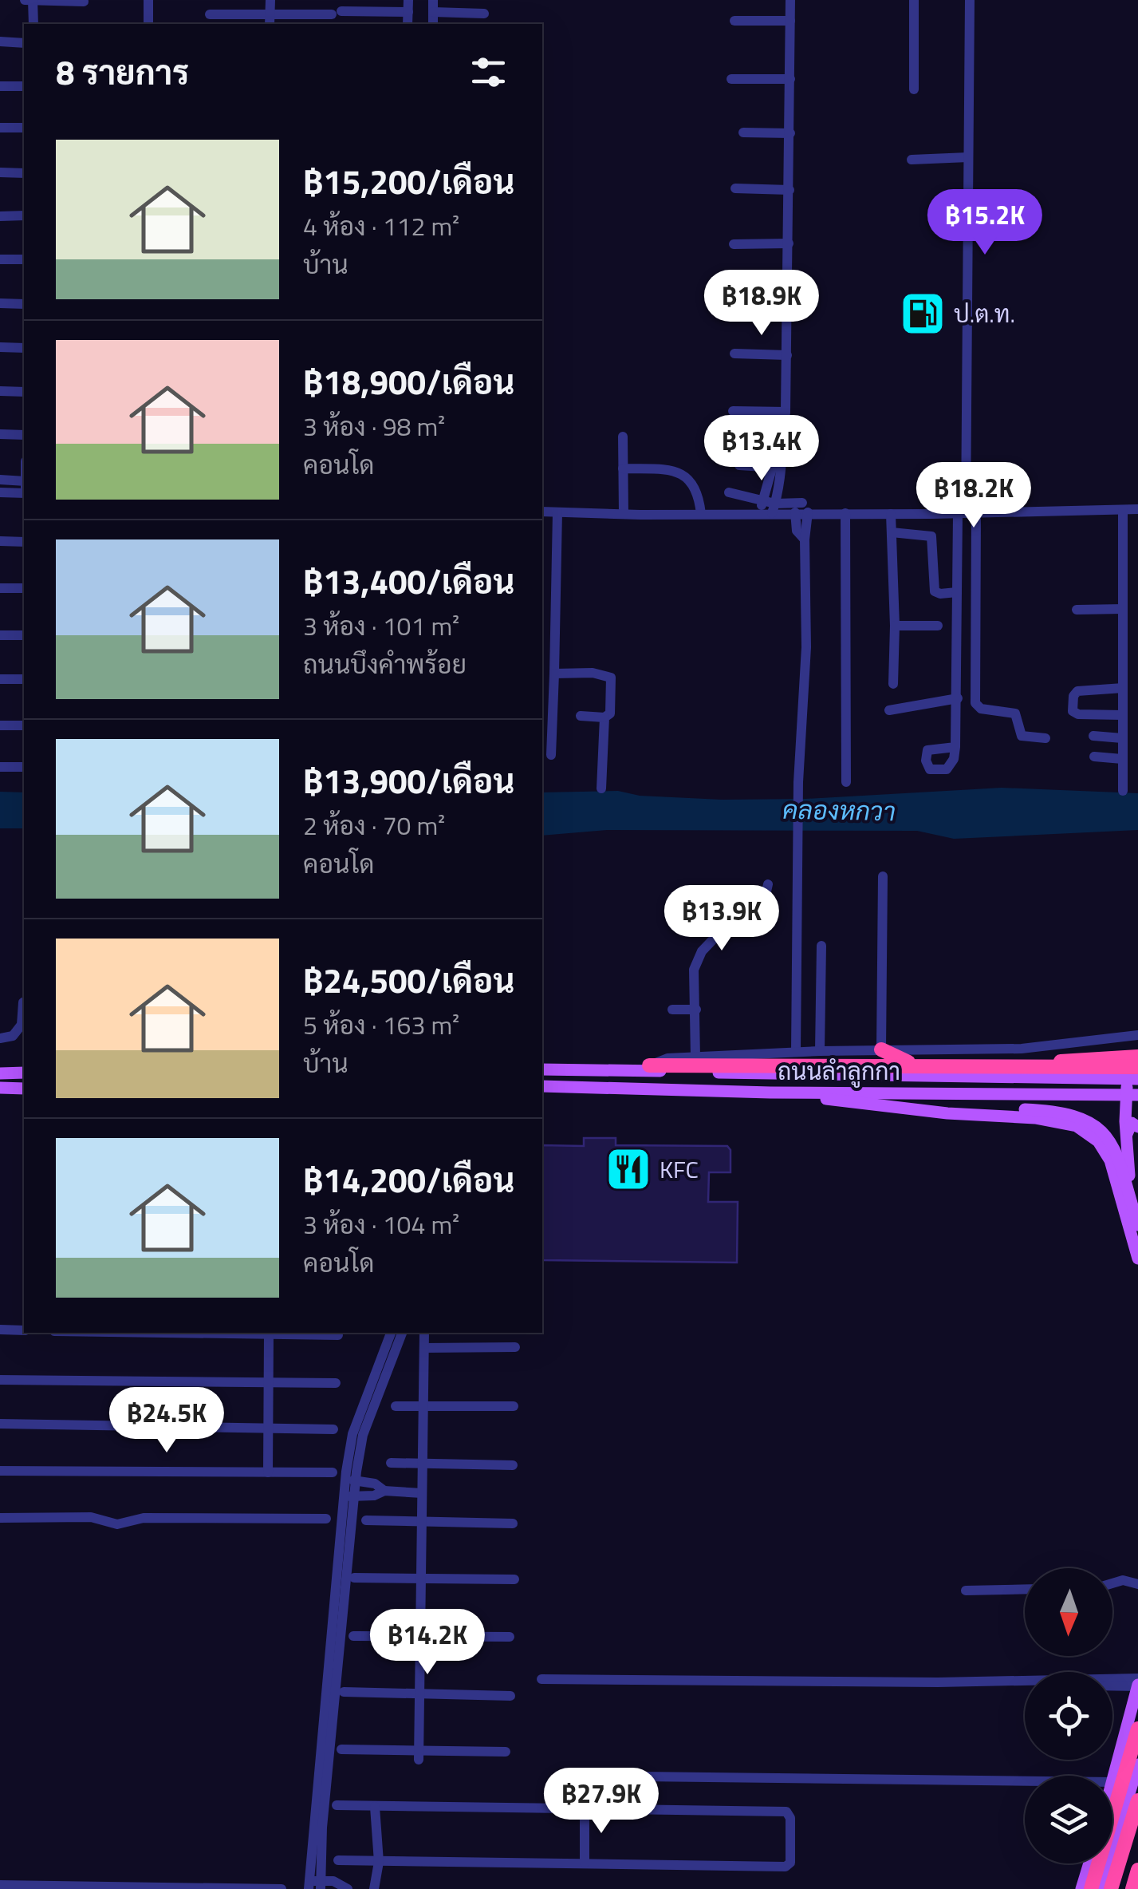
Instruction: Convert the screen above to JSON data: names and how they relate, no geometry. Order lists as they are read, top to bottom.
{
  "streets": {
    "main road": ["ถนนลำลูกกา"]
  },
  "water": ["คลองหกวา"],
  "places": {
    "fuel station": ["ป.ต.ท."],
    "restaurant": ["KFC"]
  },
  "north": "bottom",
  "page": {
    "heading": "8 รายการ",
    "list": [
      {
        "name": "฿15,200/เดือน",
        "note": "4 ห้อง · 112 m² · บ้าน"
      },
      {
        "name": "฿18,900/เดือน",
        "note": "3 ห้อง · 98 m² · คอนโด"
      },
      {
        "name": "฿13,400/เดือน",
        "note": "3 ห้อง · 101 m² · ถนนบึงคำพร้อย"
      },
      {
        "name": "฿13,900/เดือน",
        "note": "2 ห้อง · 70 m² · คอนโด"
      },
      {
        "name": "฿24,500/เดือน",
        "note": "5 ห้อง · 163 m² · บ้าน"
      },
      {
        "name": "฿14,200/เดือน",
        "note": "3 ห้อง · 104 m² · คอนโด"
      }
    ],
    "price": [
      "฿15.2K",
      "฿18.9K",
      "฿13.4K",
      "฿18.2K",
      "฿13.9K",
      "฿24.5K",
      "฿14.2K",
      "฿27.9K"
    ]
  }
}
